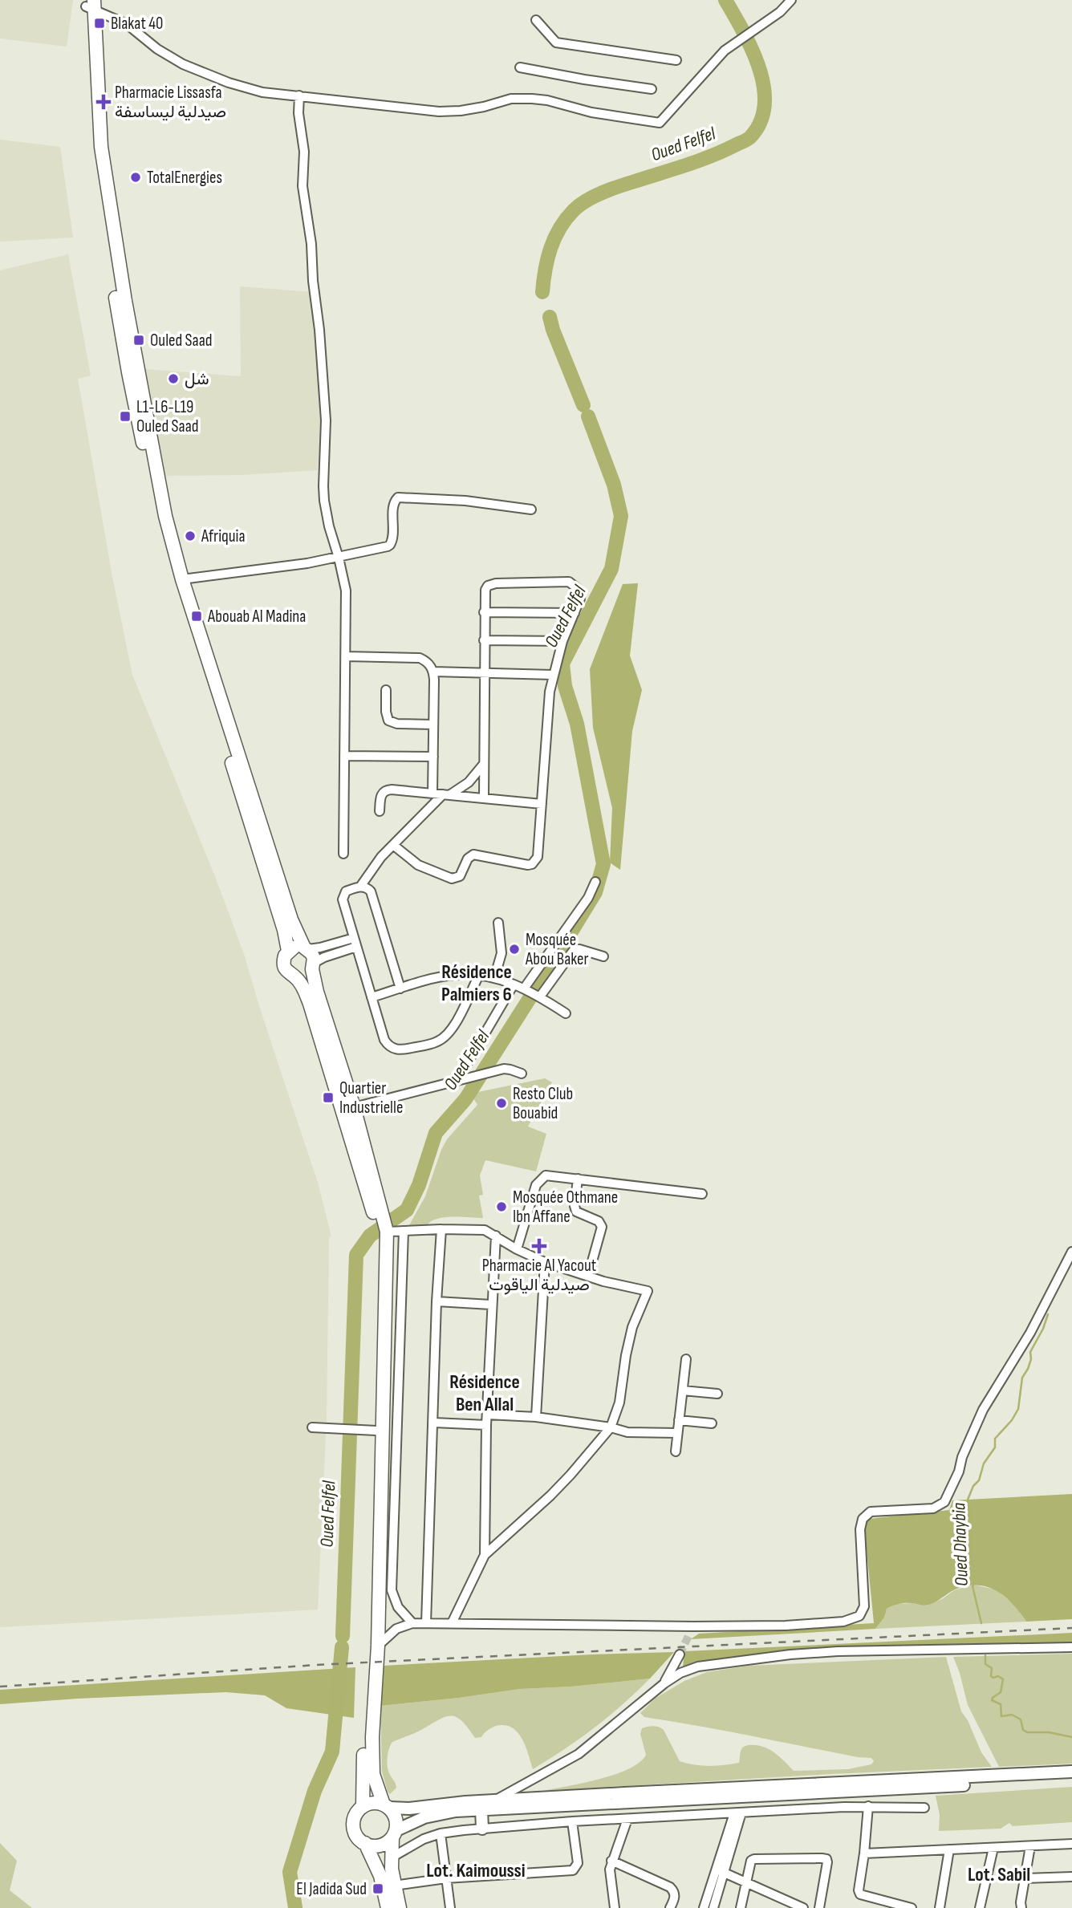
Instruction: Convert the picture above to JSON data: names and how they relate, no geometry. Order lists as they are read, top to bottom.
{
  "districts": [
    "Résidence Palmiers 6",
    "Résidence Ben Allal",
    "Lot. Kaimoussi",
    "Lot. Sabil"
  ],
  "water": ["Oued Felfel", "Oued Dhaybia"],
  "places": {
    "transit": [
      "Blakat 40",
      "Ouled Saad",
      "L1-L6-L19 Ouled Saad",
      "Abouab Al Madina",
      "Quartier Industrielle",
      "El Jadida Sud"
    ],
    "health": ["Pharmacie Lissasfa صيدلية ليساسفة", "Pharmacie Al Yacout صيدلية الياقوت"],
    "other": [
      "TotalEnergies",
      "شل",
      "Afriquia",
      "Mosquée Abou Baker",
      "Resto Club Bouabid",
      "Mosquée Othmane Ibn Affane"
    ]
  }
}
